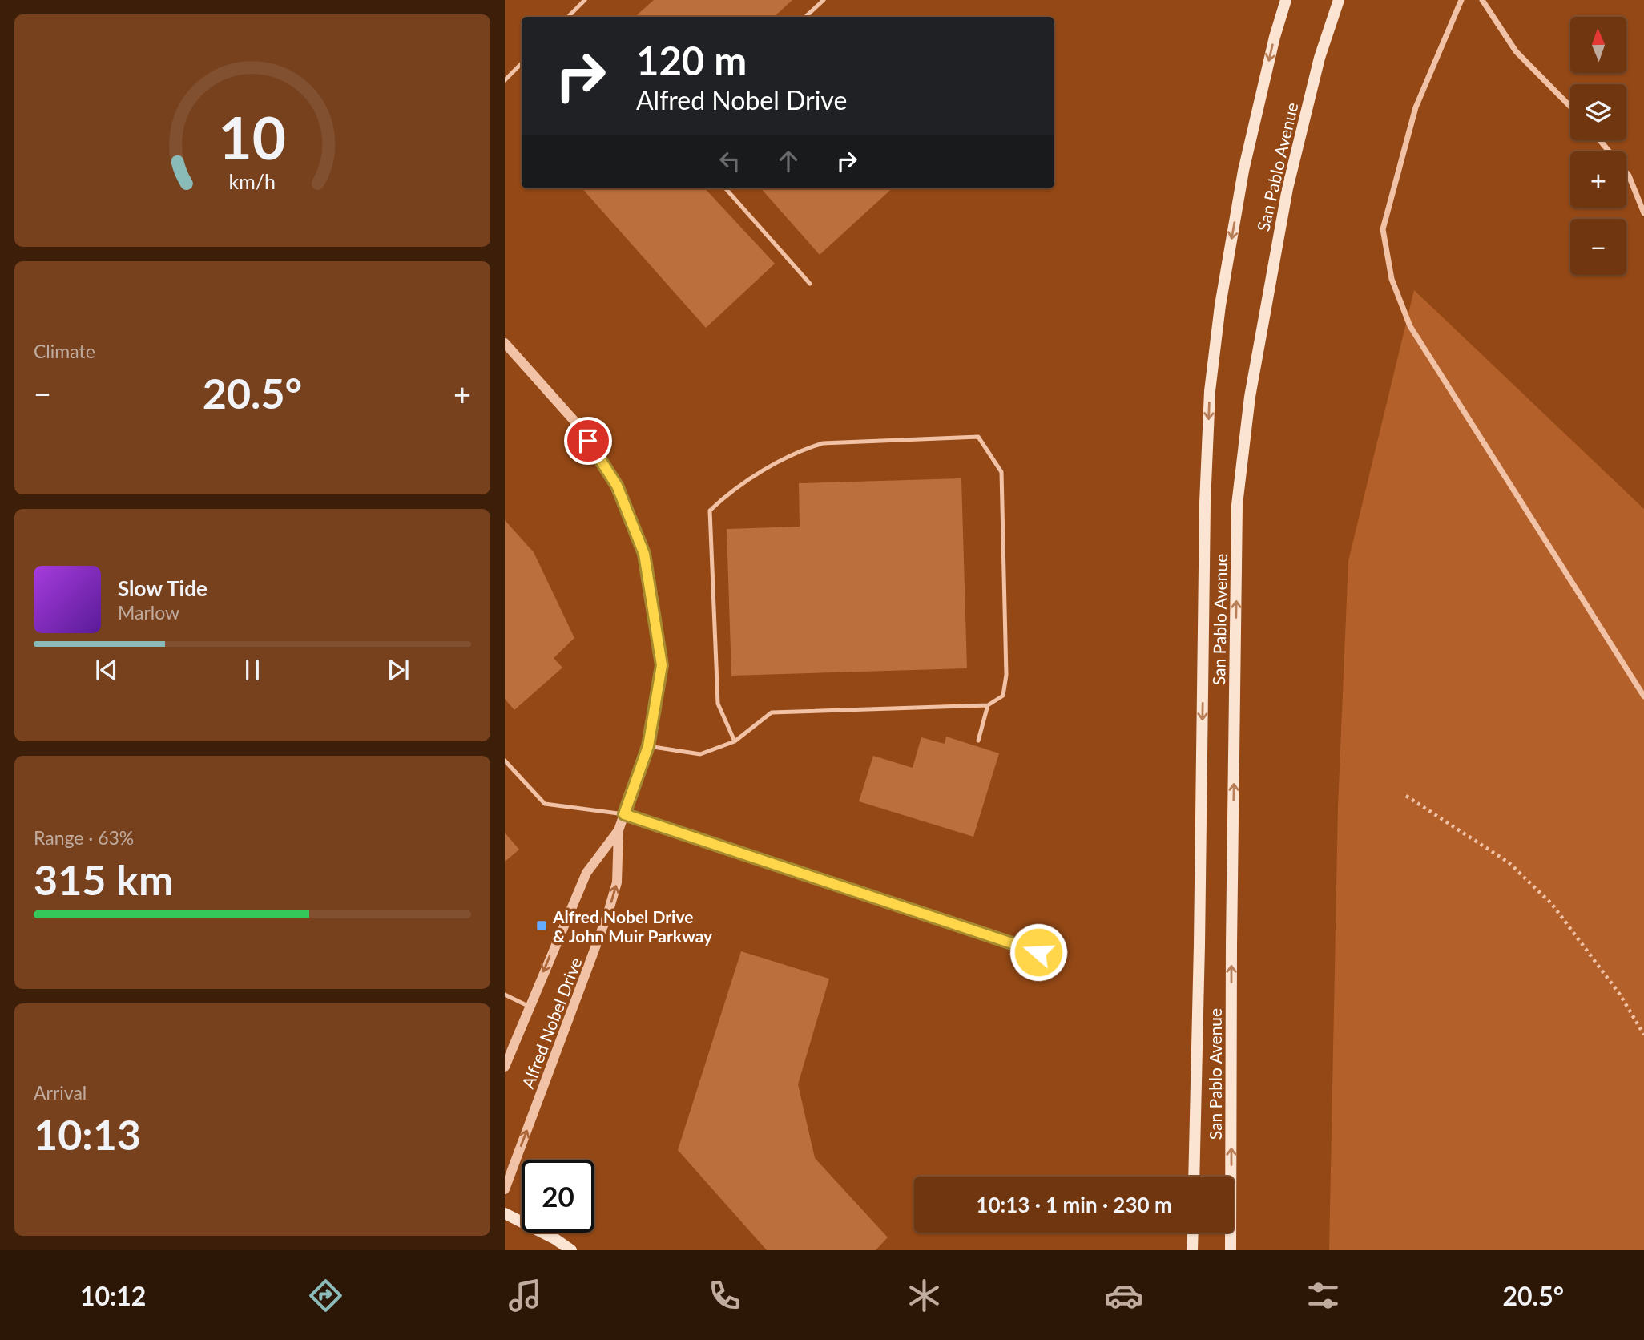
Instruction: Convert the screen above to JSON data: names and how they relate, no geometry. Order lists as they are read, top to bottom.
{
  "streets": {
    "main road": ["San Pablo Avenue"],
    "street": ["Alfred Nobel Drive"]
  },
  "places": {
    "transit": ["Alfred Nobel Drive & John Muir Parkway"]
  },
  "north": "top",
  "page": {
    "map_buttons": ["+", "−"],
    "turn": ["120 m", "Alfred Nobel Drive"],
    "tile": [
      "Climate",
      ["Range · 63%", "315 km"],
      ["Arrival", "10:13"]
    ],
    "heat": ["−", "20.5°", "+"],
    "song": ["Slow Tide", "Marlow"],
    "limit": "20",
    "trip": "10:13 · 1 min · 230 m",
    "tabs": ["10:12", "20.5°"],
    "gauge": ["10", "km/h"]
  }
}
